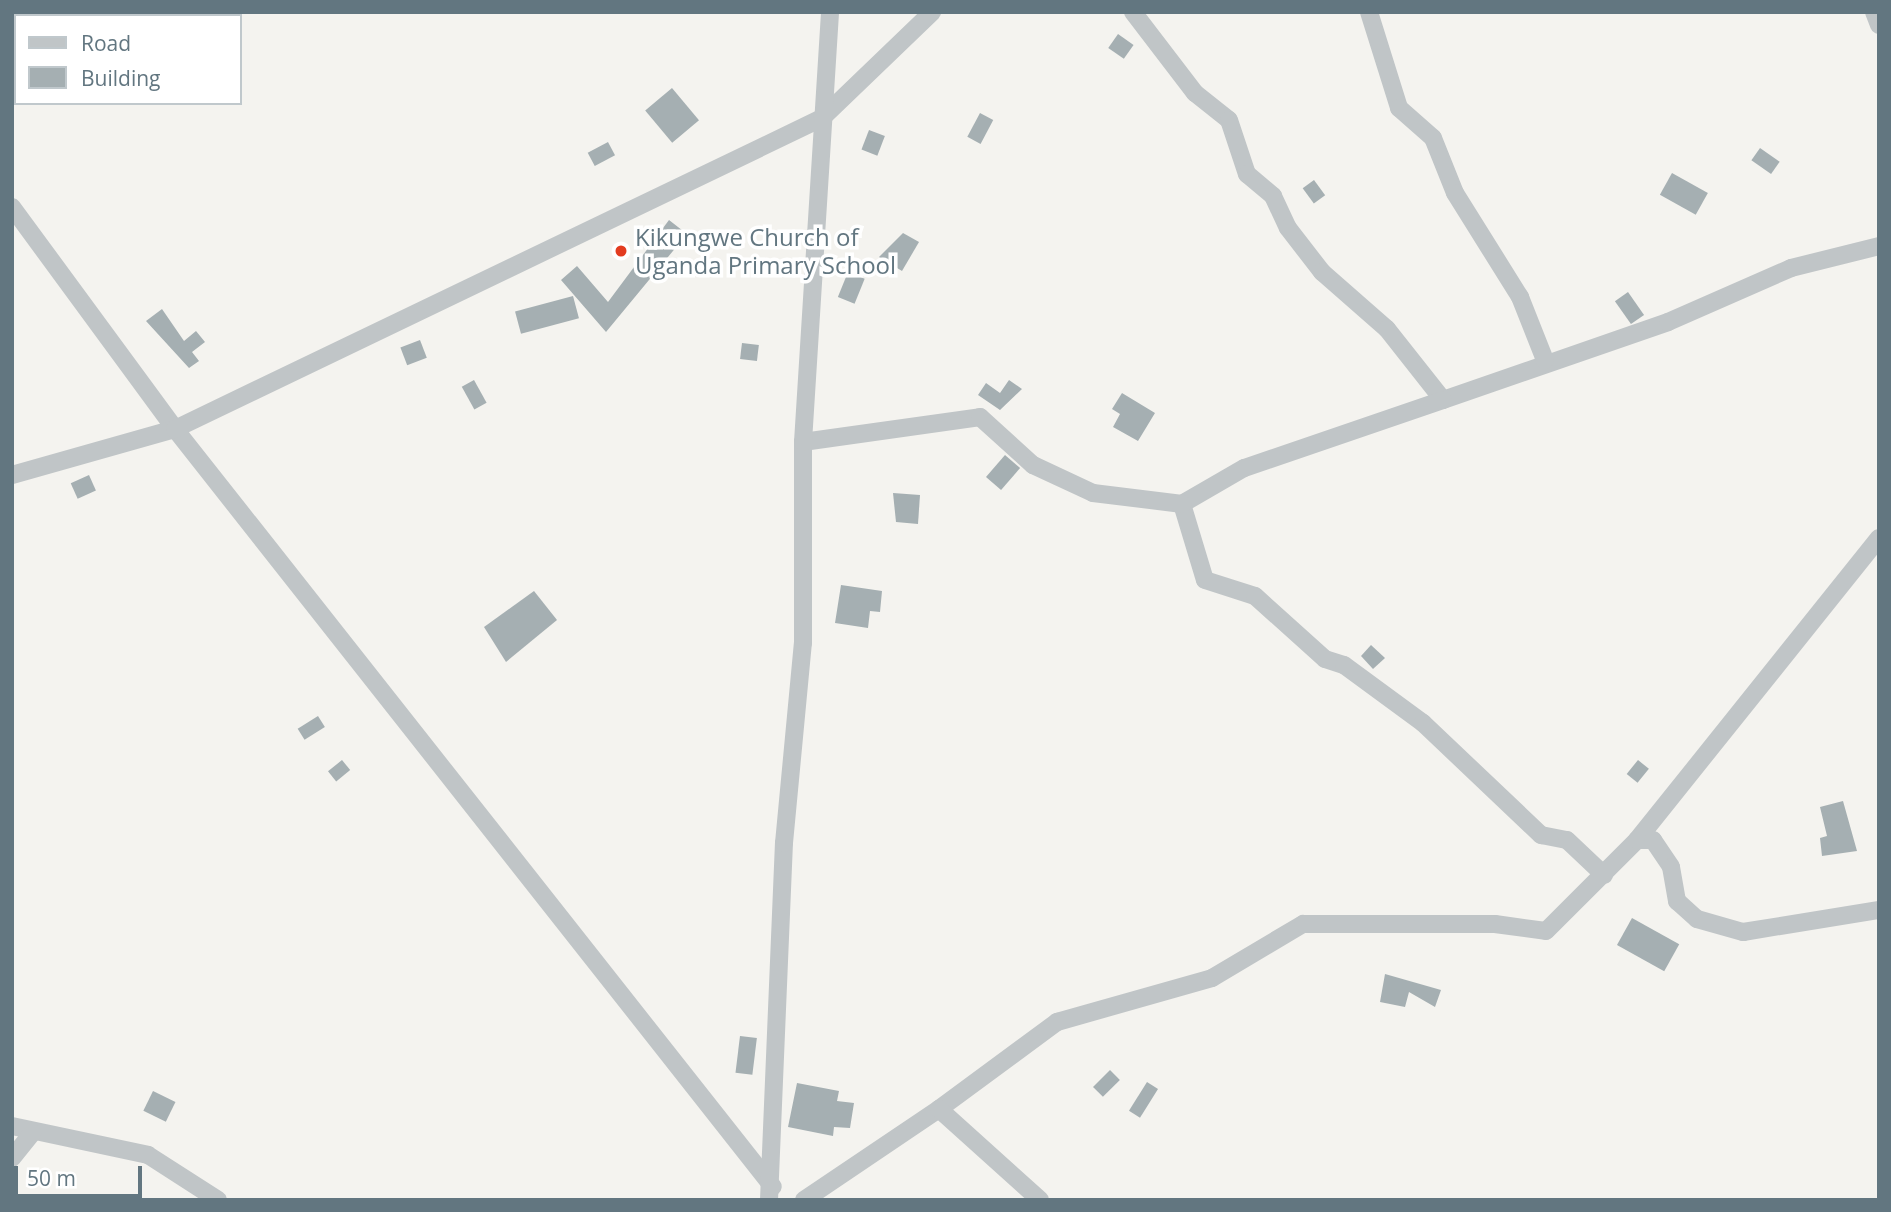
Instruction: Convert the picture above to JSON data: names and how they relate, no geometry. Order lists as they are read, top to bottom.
{
  "places": ["Kikungwe Church of Uganda Primary School"],
  "legend": ["Road", "Building"],
  "scale_bar": "50 m"
}
